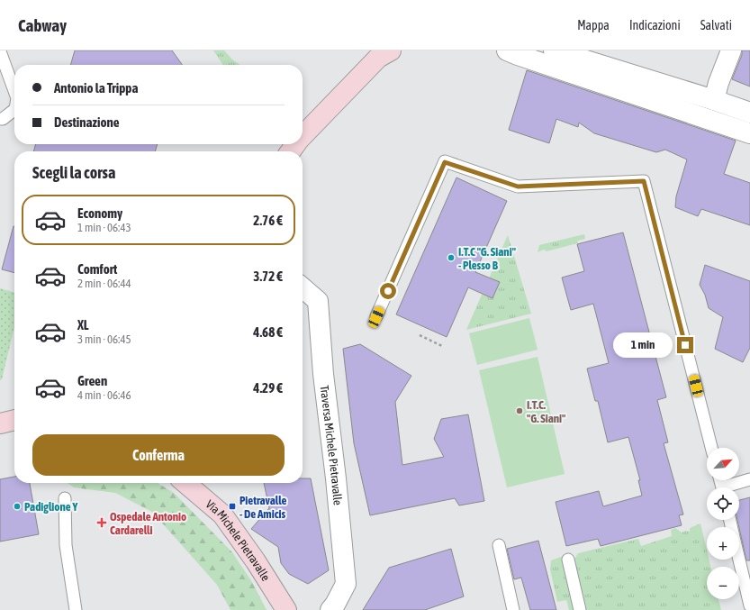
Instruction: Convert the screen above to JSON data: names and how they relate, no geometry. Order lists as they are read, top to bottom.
{
  "streets": {
    "main road": ["Via Michele Pietravalle"],
    "street": ["Traversa Michele Pietravalle"]
  },
  "places": {
    "other": ["I.T.C \"G. Siani\" - Plesso B", "I.T.C. \"G. Siani\"", "Padiglione Y"],
    "transit": ["Pietravalle - De Amicis"],
    "health": ["Ospedale Antonio Cardarelli"]
  },
  "north": "top right",
  "page": {
    "header": "Cabway",
    "nav": ["Mappa", "Indicazioni", "Salvati"],
    "banner": ["Antonio la Trippa", "Destinazione"],
    "heading": "Scegli la corsa",
    "list": [
      {
        "name": "Economy",
        "note": "1 min · 06:43",
        "value": "2.76 €"
      },
      {
        "name": "Comfort",
        "note": "2 min · 06:44",
        "value": "3.72 €"
      },
      {
        "name": "XL",
        "note": "3 min · 06:45",
        "value": "4.68 €"
      },
      {
        "name": "Green",
        "note": "4 min · 06:46",
        "value": "4.29 €"
      }
    ],
    "bubble": "1 min",
    "buttons": "Conferma",
    "map_buttons": ["+", "−"]
  }
}
